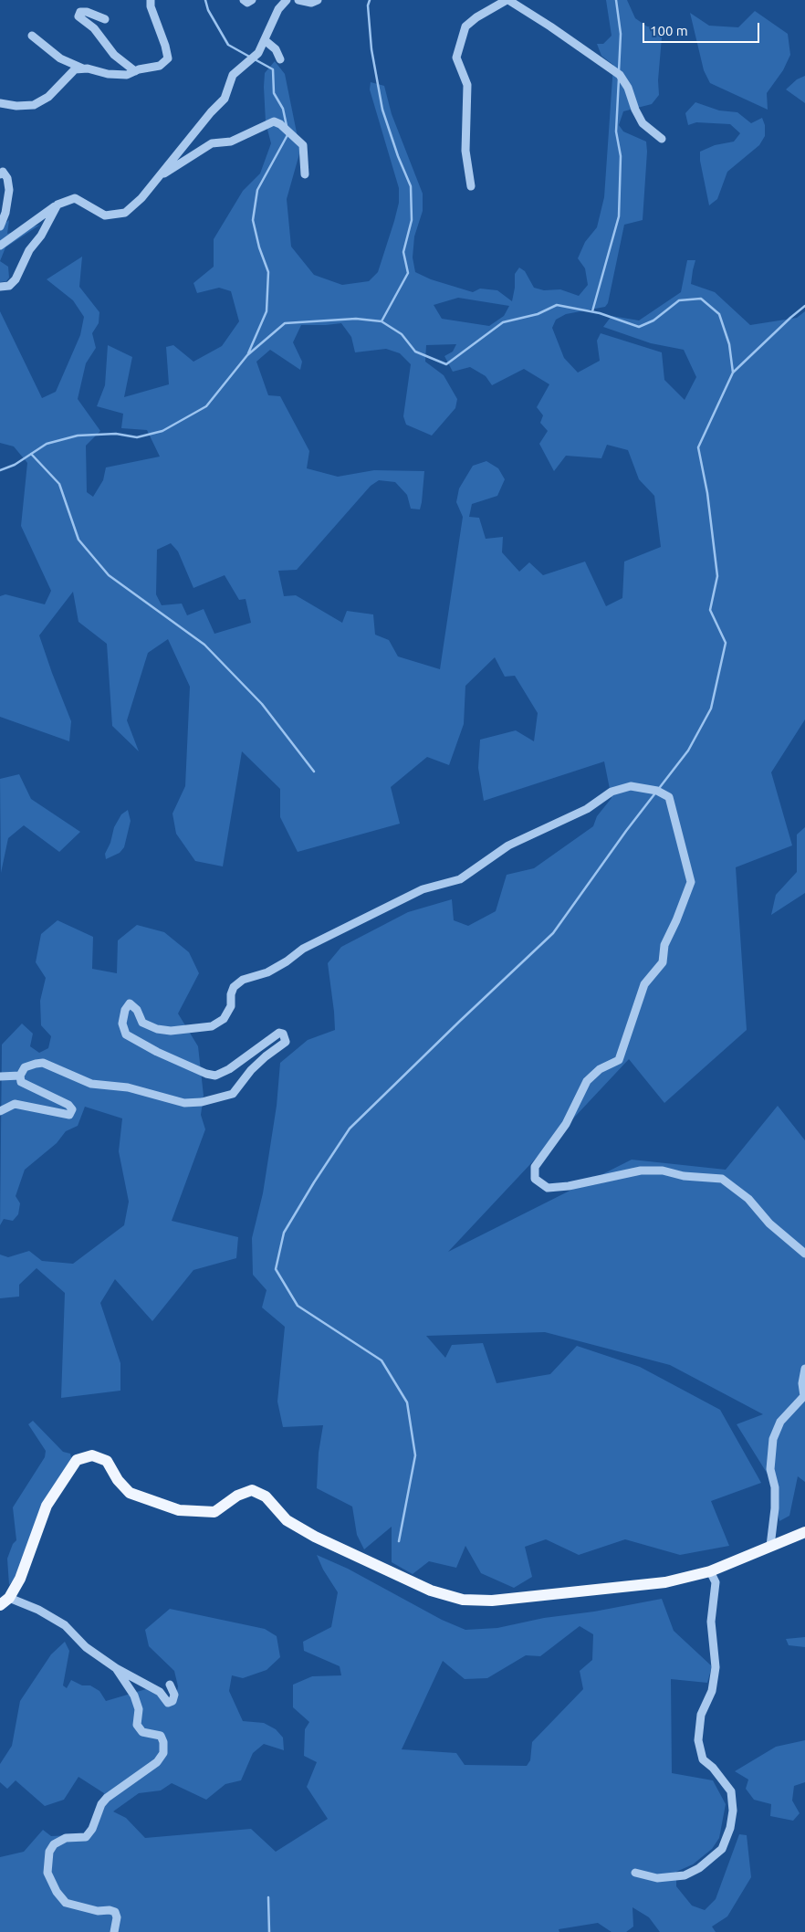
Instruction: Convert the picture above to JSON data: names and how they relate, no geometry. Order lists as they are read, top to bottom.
{
  "scale_bar": "100 m"
}
